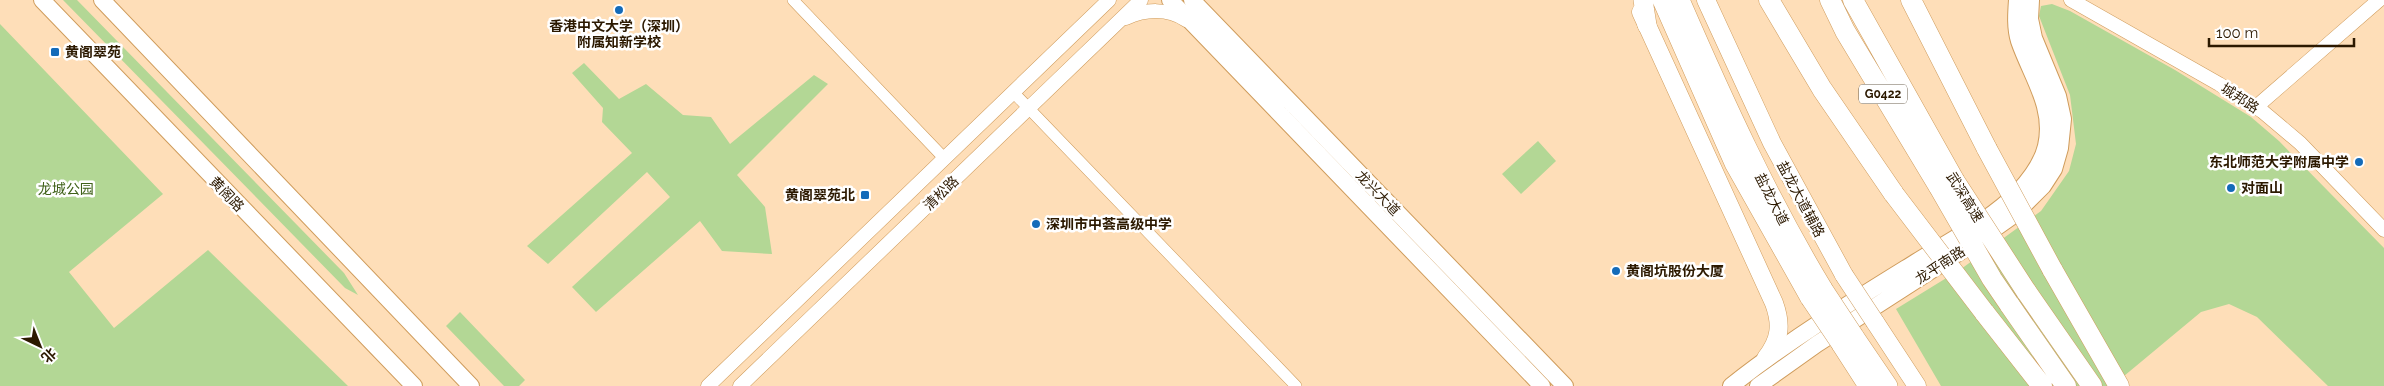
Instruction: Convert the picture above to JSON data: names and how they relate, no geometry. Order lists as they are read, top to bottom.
{
  "streets": {
    "highway": ["G0422", "武深高速", "盐龙大道"],
    "main road": [
      "龙兴大道",
      "黄阁路",
      "盐龙大道辅路",
      "龙平南路"
    ],
    "street": ["城邦路", "清松路"]
  },
  "parks": ["龙城公园"],
  "places": {
    "other": [
      "香港中文大学（深圳） 附属知新学校",
      "东北师范大学附属中学",
      "对面山",
      "深圳市中荟高级中学",
      "黄阁坑股份大厦"
    ],
    "transit": ["黄阁翠苑", "黄阁翠苑北"]
  },
  "scale_bar": "100 m",
  "north": "bottom right"
}
